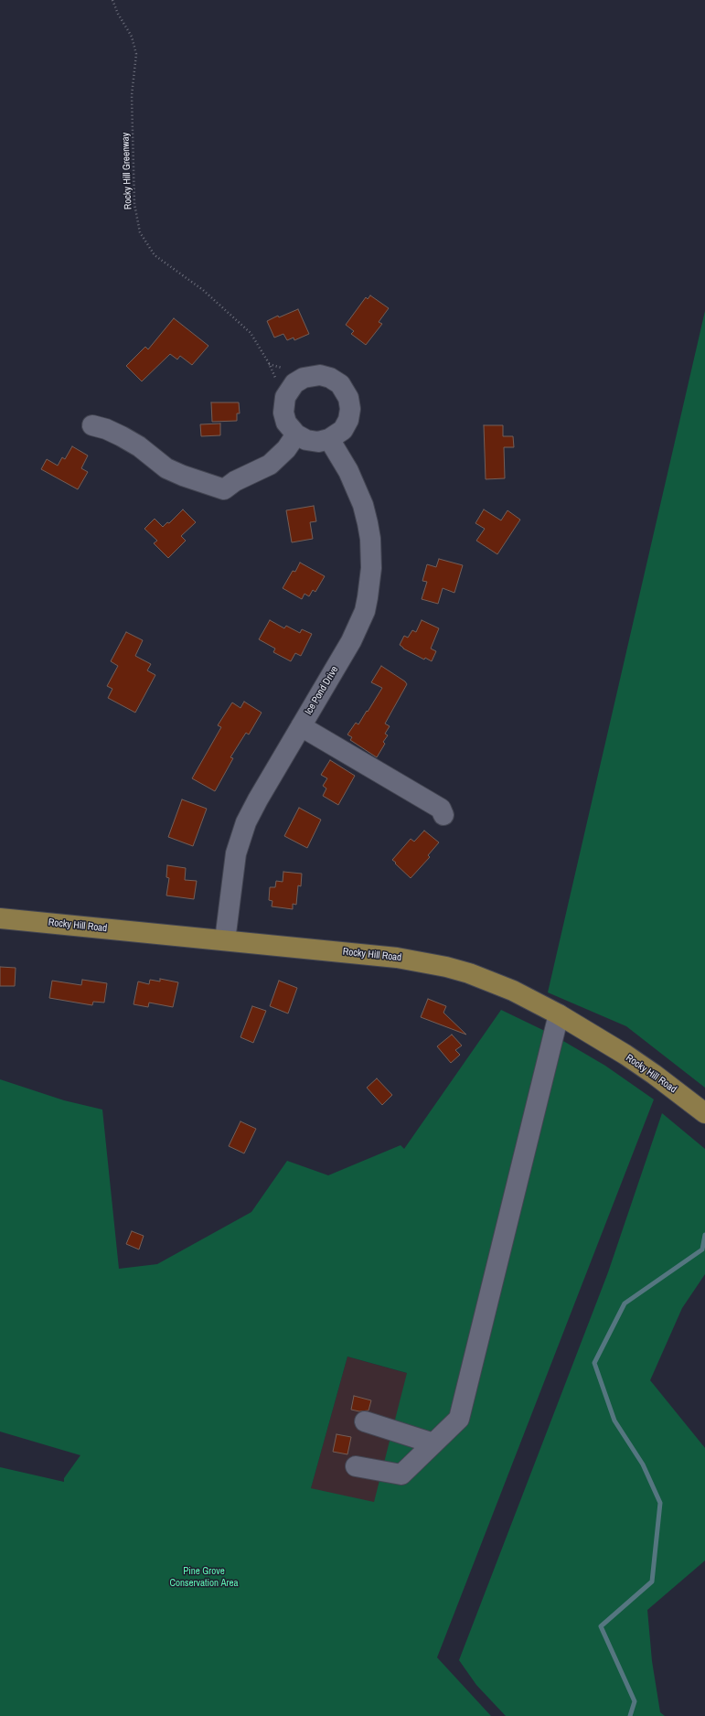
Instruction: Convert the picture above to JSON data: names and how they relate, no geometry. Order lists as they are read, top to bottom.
{
  "streets": {
    "main road": ["Rocky Hill Road"],
    "street": ["Ice Pond Drive"],
    "path": ["Rocky Hill Greenway"]
  },
  "crossings": [
    ["Rocky Hill Greenway", "Ice Pond Drive"],
    ["Ice Pond Drive", "Rocky Hill Road"]
  ],
  "parks": ["Pine Grove Conservation Area"]
}
